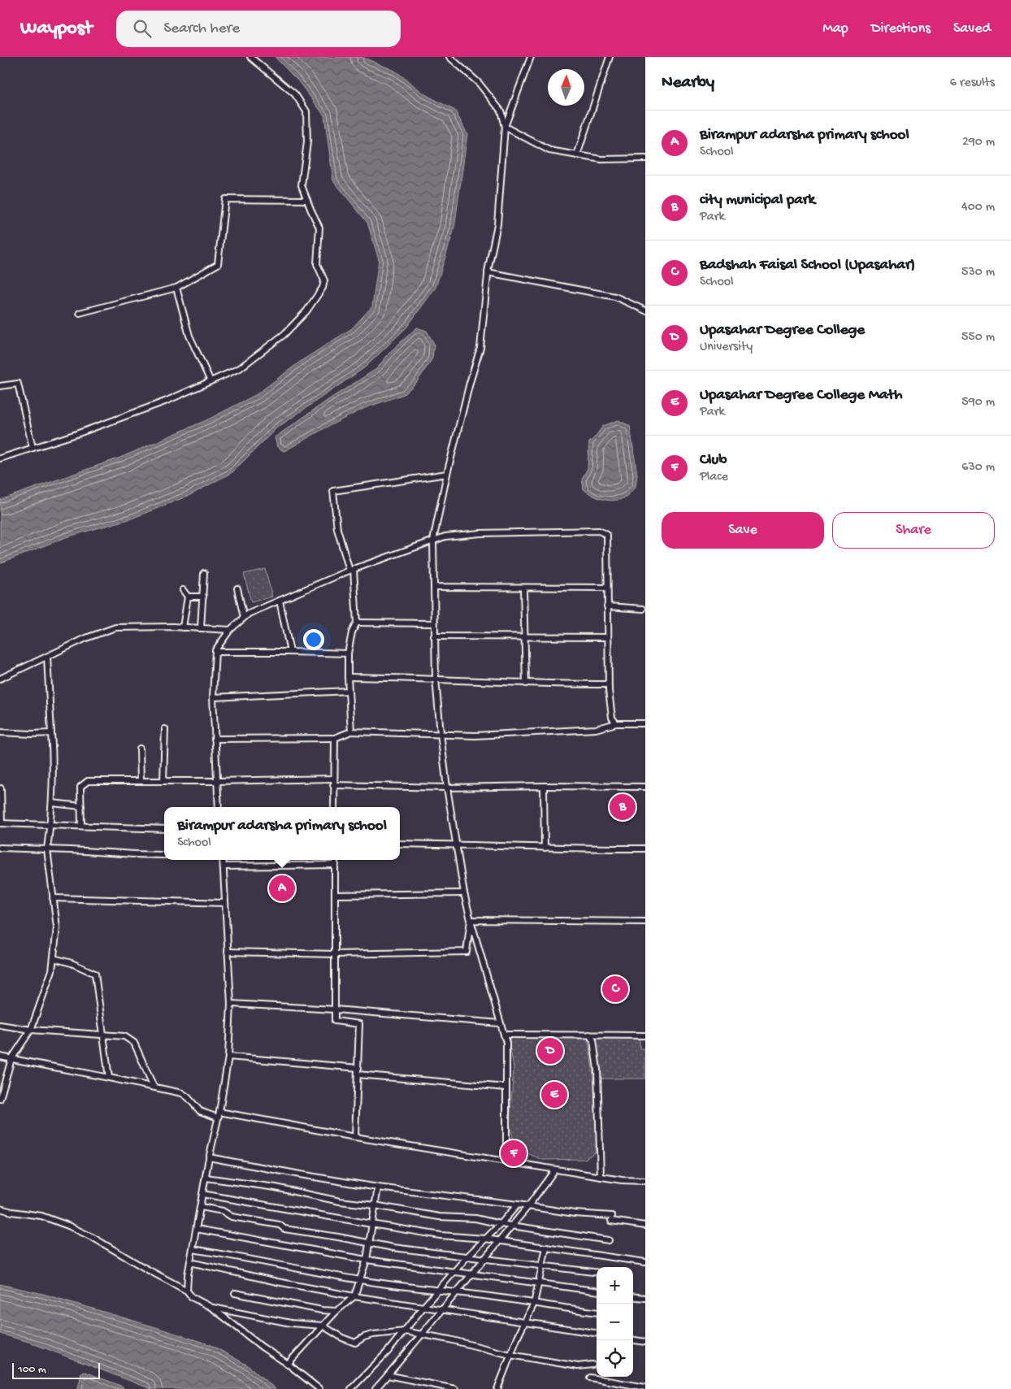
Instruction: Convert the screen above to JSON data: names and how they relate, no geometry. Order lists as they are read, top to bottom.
{
  "scale_bar": "100 m",
  "north": "top",
  "page": {
    "header": "Waypost",
    "search": "Search here",
    "nav": ["Map", "Directions", "Saved"],
    "heading": ["Nearby", "6 results"],
    "list": [
      {
        "mark": "A",
        "name": "Birampur adarsha primary school",
        "note": "School",
        "value": "290 m"
      },
      {
        "mark": "B",
        "name": "city municipal park",
        "note": "Park",
        "value": "400 m"
      },
      {
        "mark": "C",
        "name": "Badshah Faisal School (Upasahar)",
        "note": "School",
        "value": "530 m"
      },
      {
        "mark": "D",
        "name": "Upasahar Degree College",
        "note": "University",
        "value": "550 m"
      },
      {
        "mark": "E",
        "name": "Upasahar Degree College Math",
        "note": "Park",
        "value": "590 m"
      },
      {
        "mark": "F",
        "name": "Club",
        "note": "Place",
        "value": "630 m"
      }
    ],
    "buttons": ["Save", "Share"],
    "pins": [
      "B",
      "A",
      "C",
      "D",
      "E",
      "F"
    ],
    "popup": ["Birampur adarsha primary school", "School"],
    "map_buttons": ["+", "−"],
    "scale": "100 m"
  }
}
